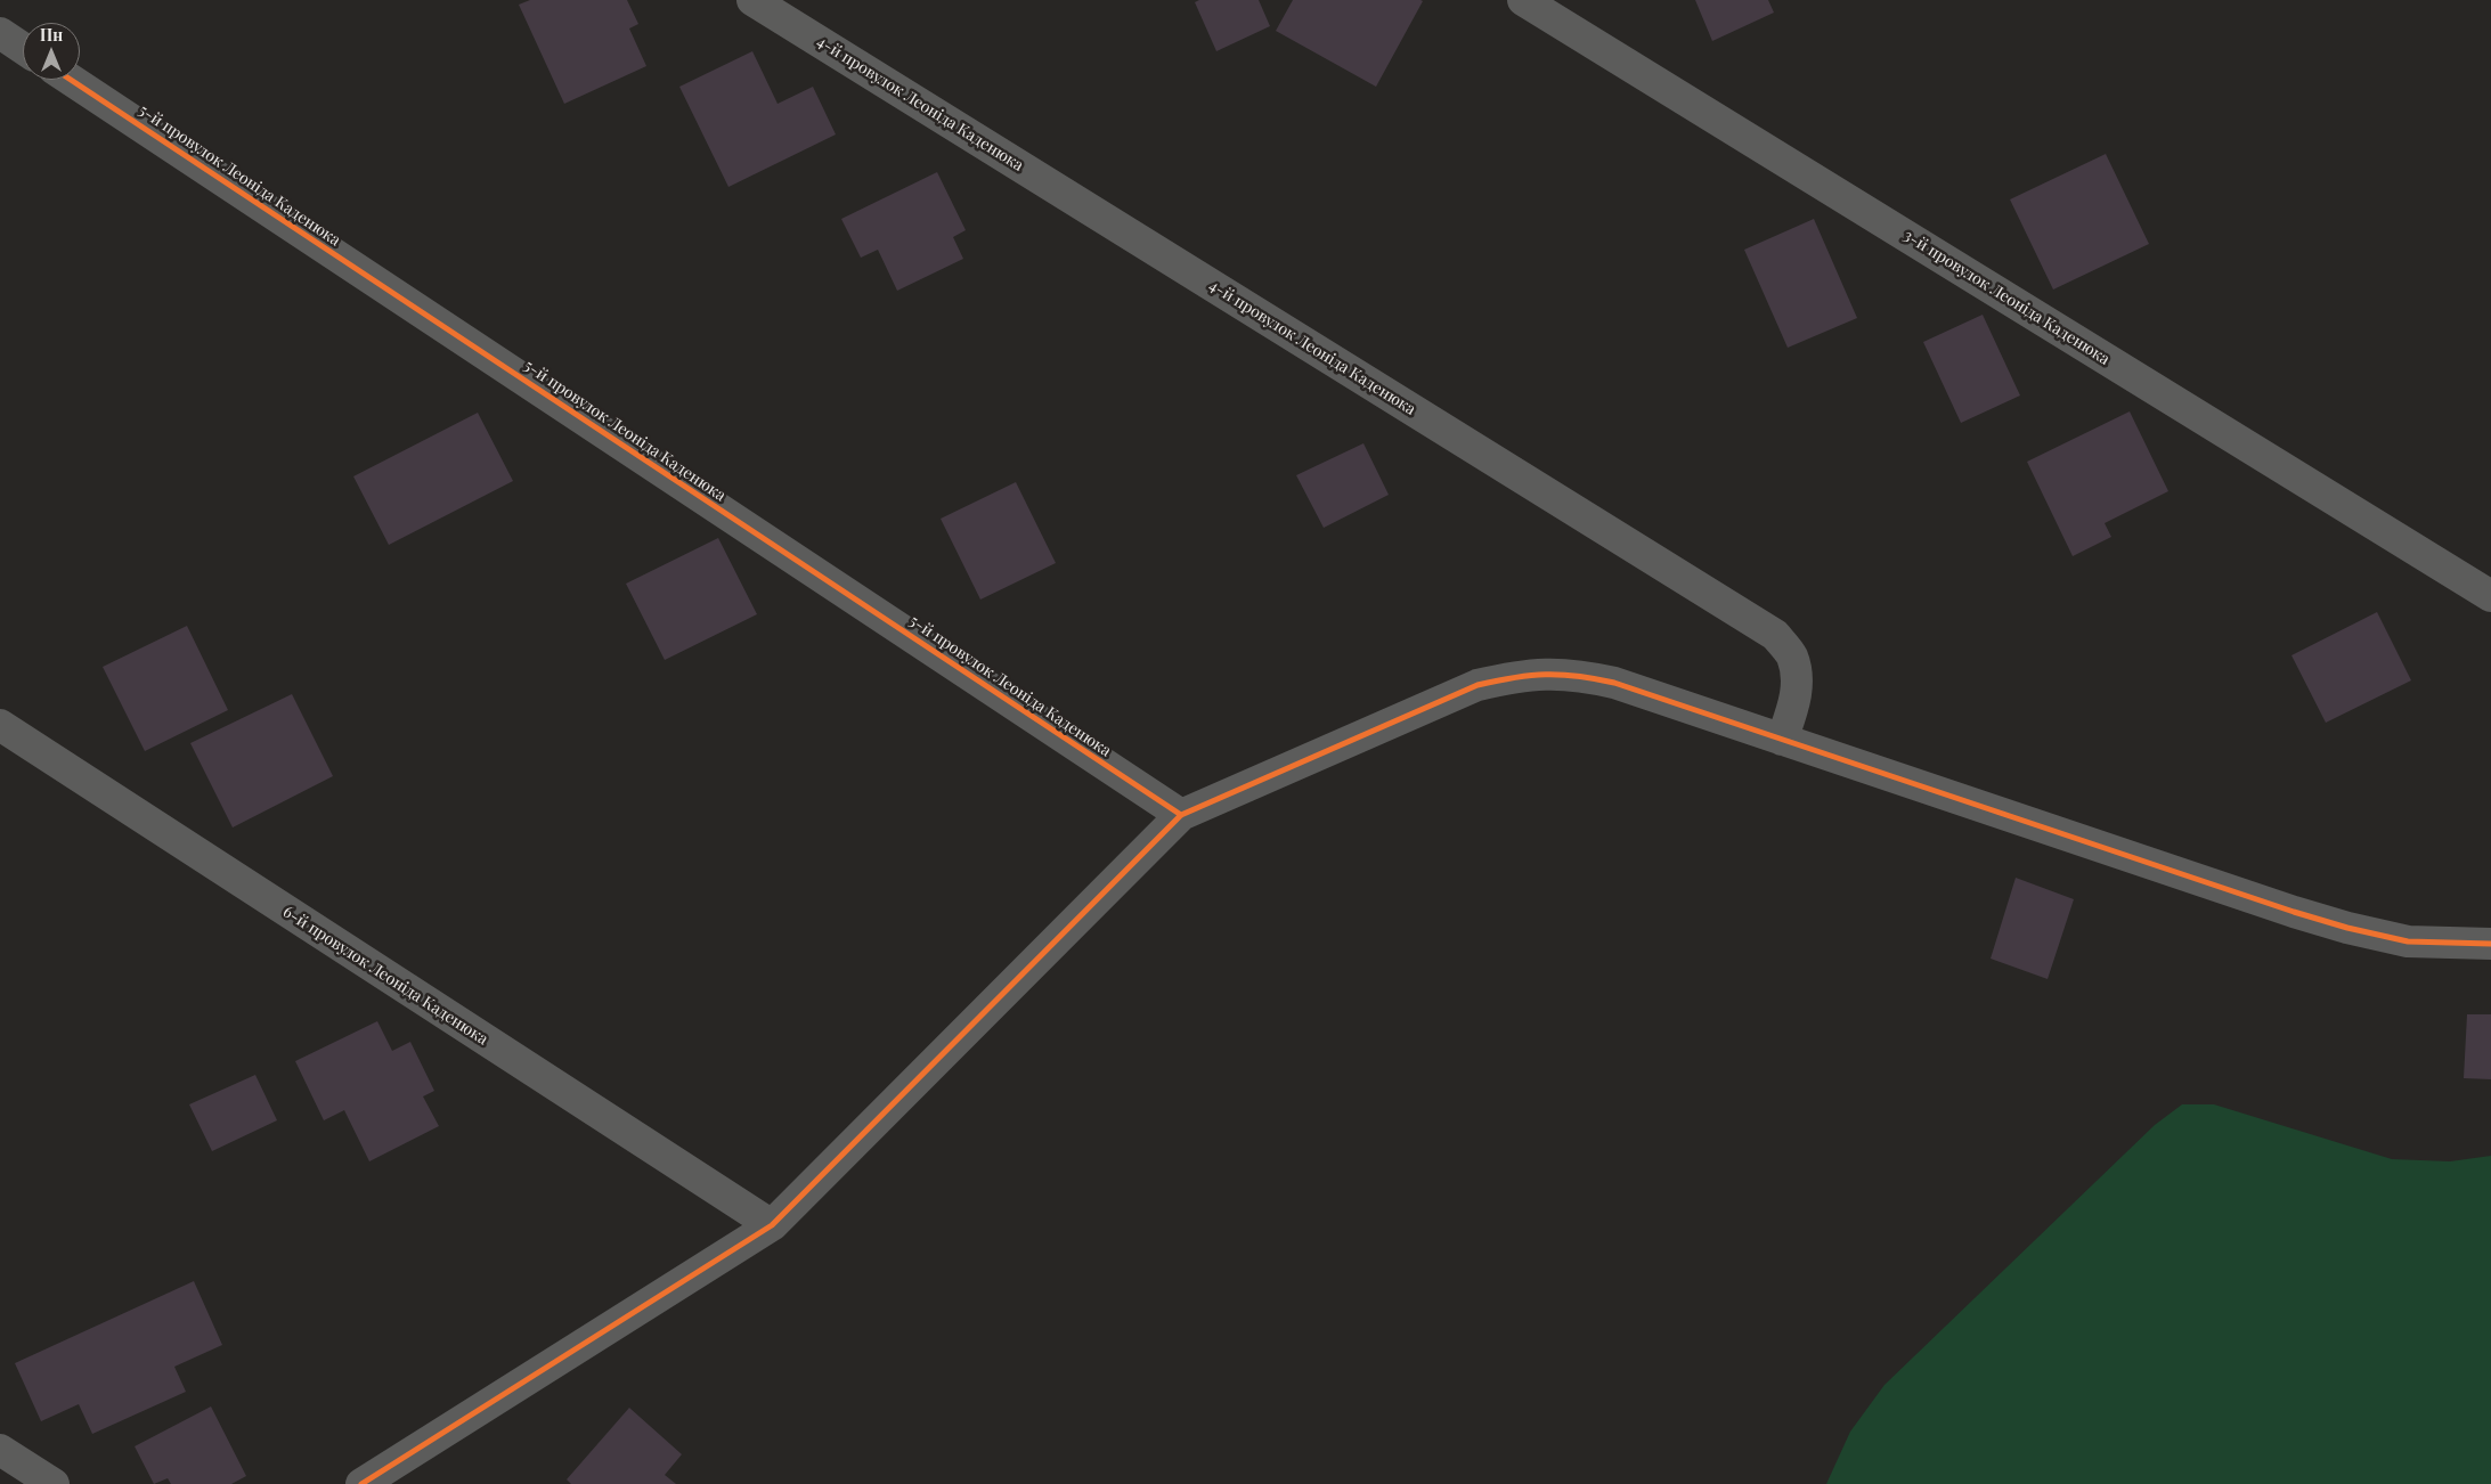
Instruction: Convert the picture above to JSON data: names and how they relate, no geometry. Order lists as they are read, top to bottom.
{
  "streets": {
    "street": [
      "4-й провулок Леоніда Каденюка",
      "5-й провулок Леоніда Каденюка",
      "3-й провулок Леоніда Каденюка",
      "6-й провулок Леоніда Каденюка"
    ]
  },
  "north": "top"
}
